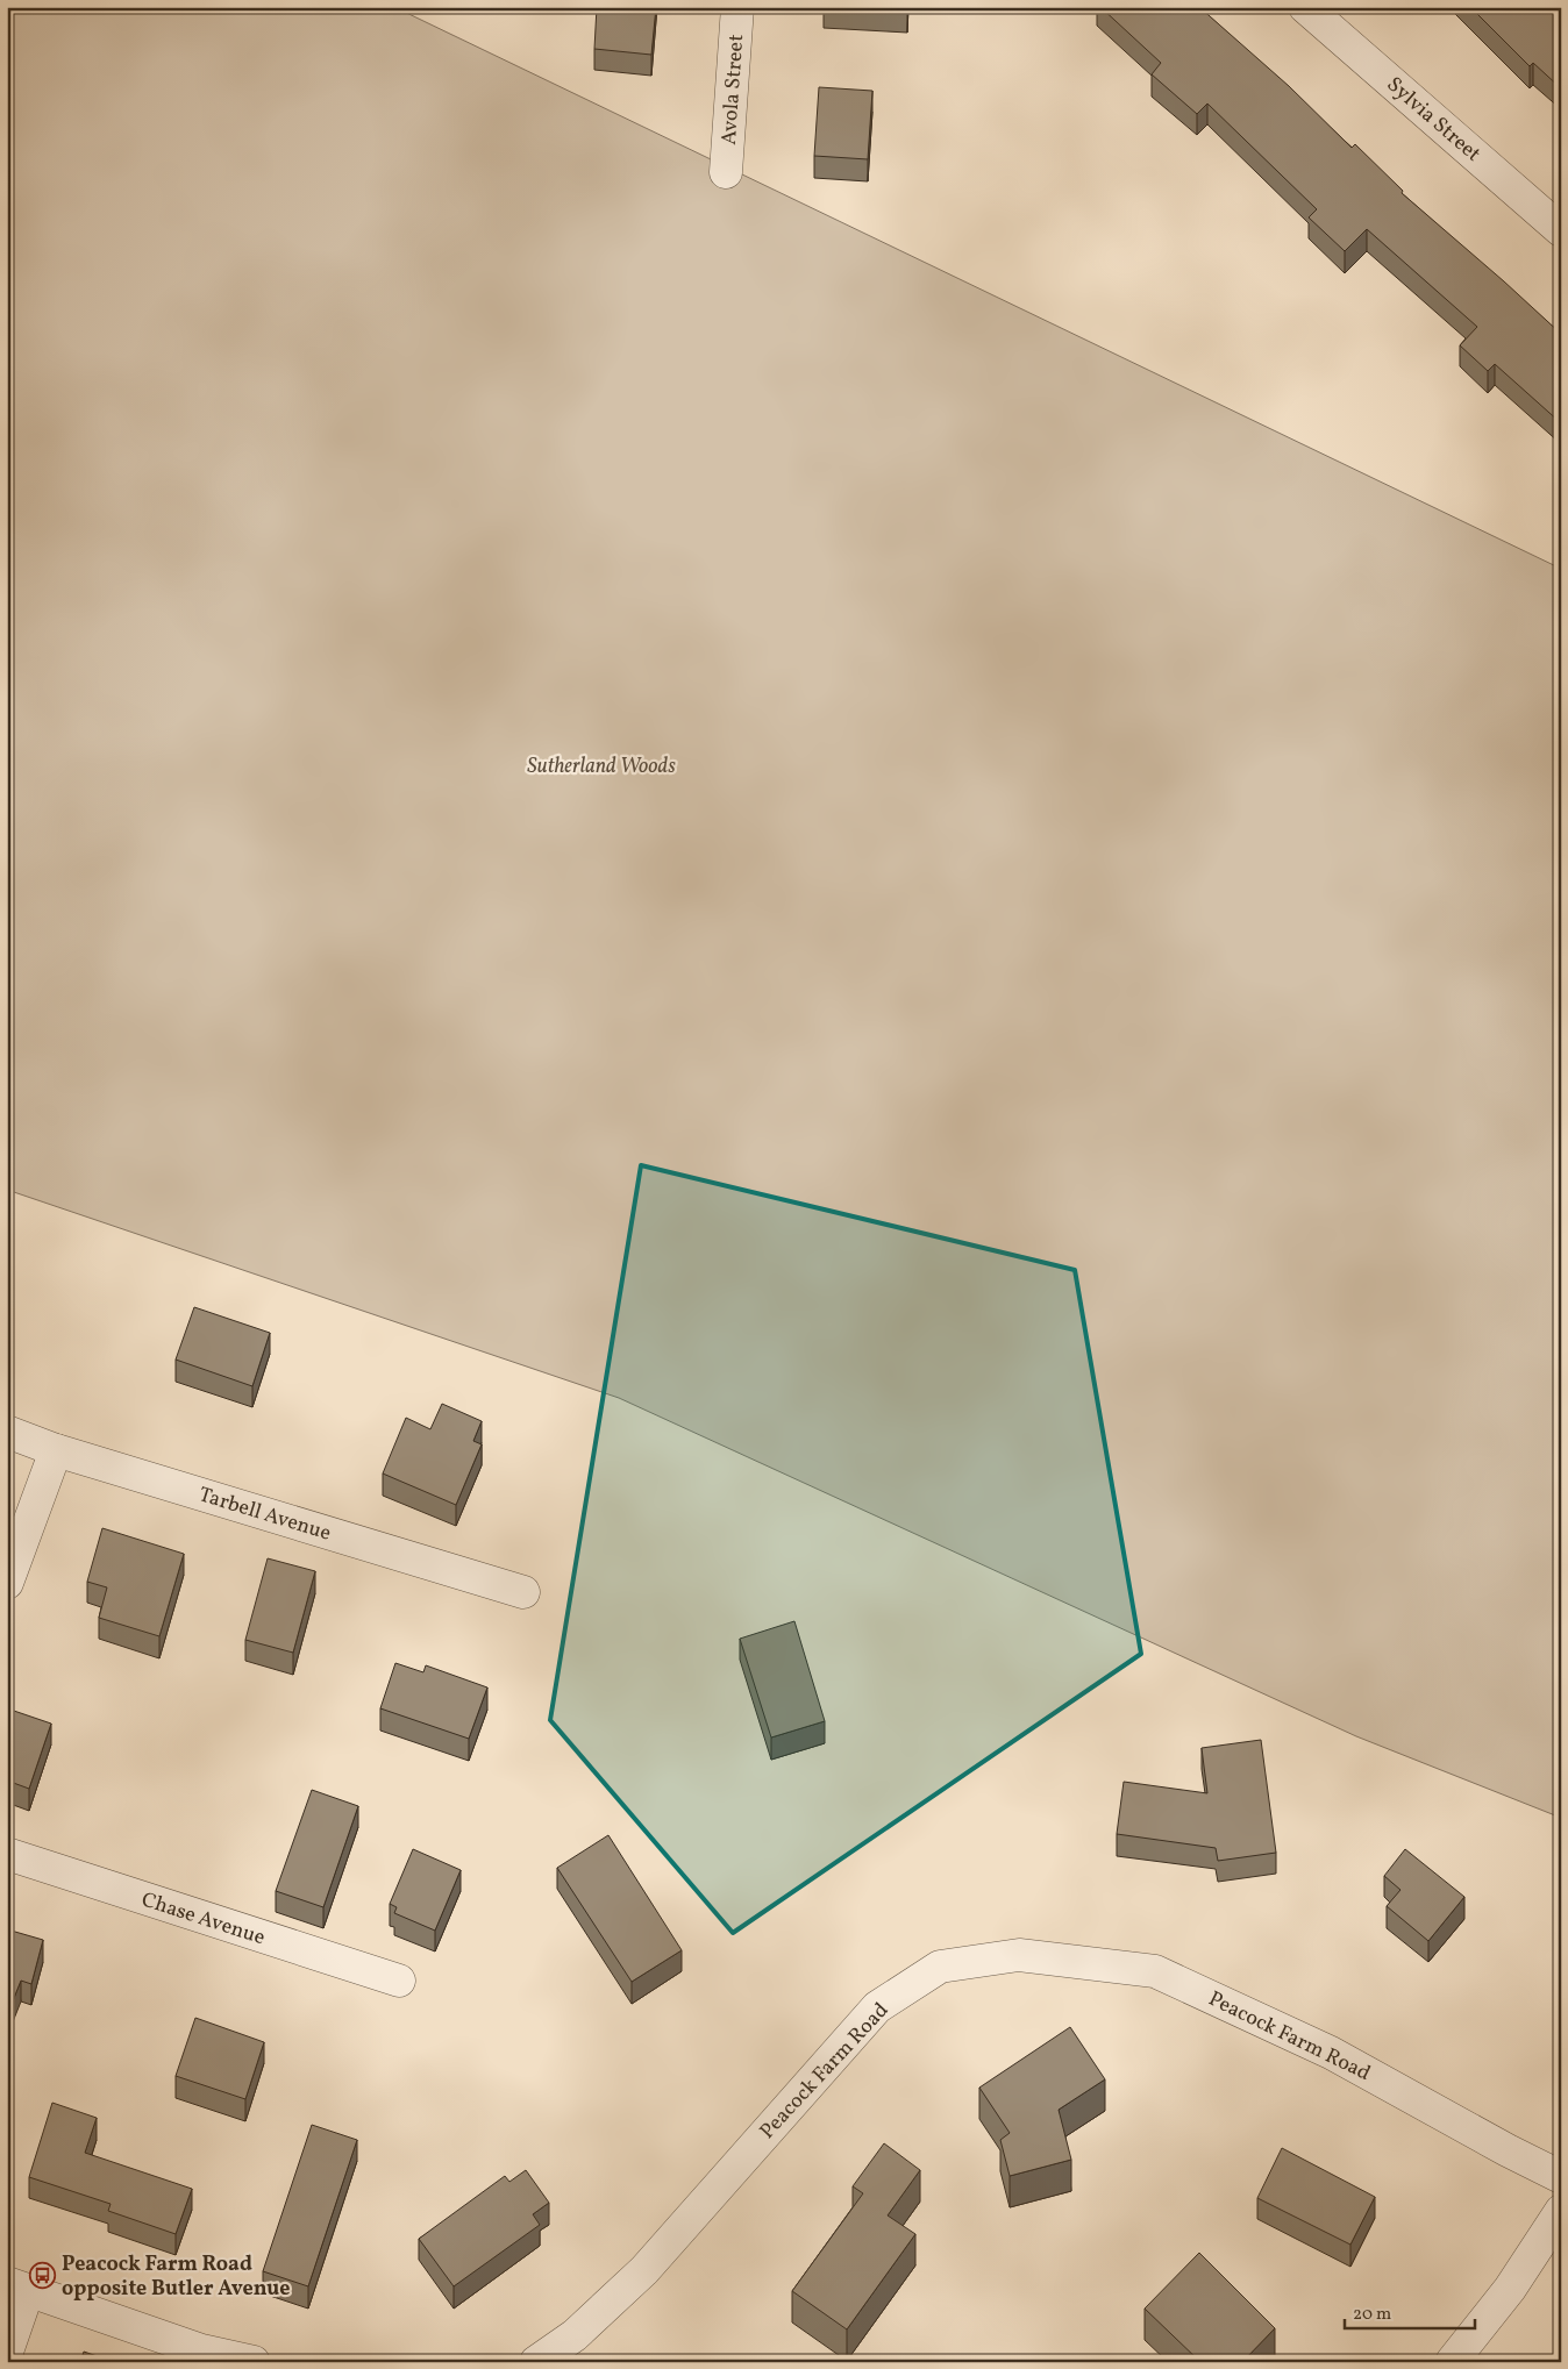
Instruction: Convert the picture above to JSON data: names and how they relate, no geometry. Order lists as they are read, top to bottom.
{
  "streets": {
    "street": [
      "Avola Street",
      "Sylvia Street",
      "Tarbell Avenue",
      "Chase Avenue",
      "Peacock Farm Road"
    ]
  },
  "parks": ["Sutherland Woods"],
  "places": {
    "bus stop": ["Peacock Farm Road opposite Butler Avenue"]
  },
  "scale_bar": "20 m"
}
